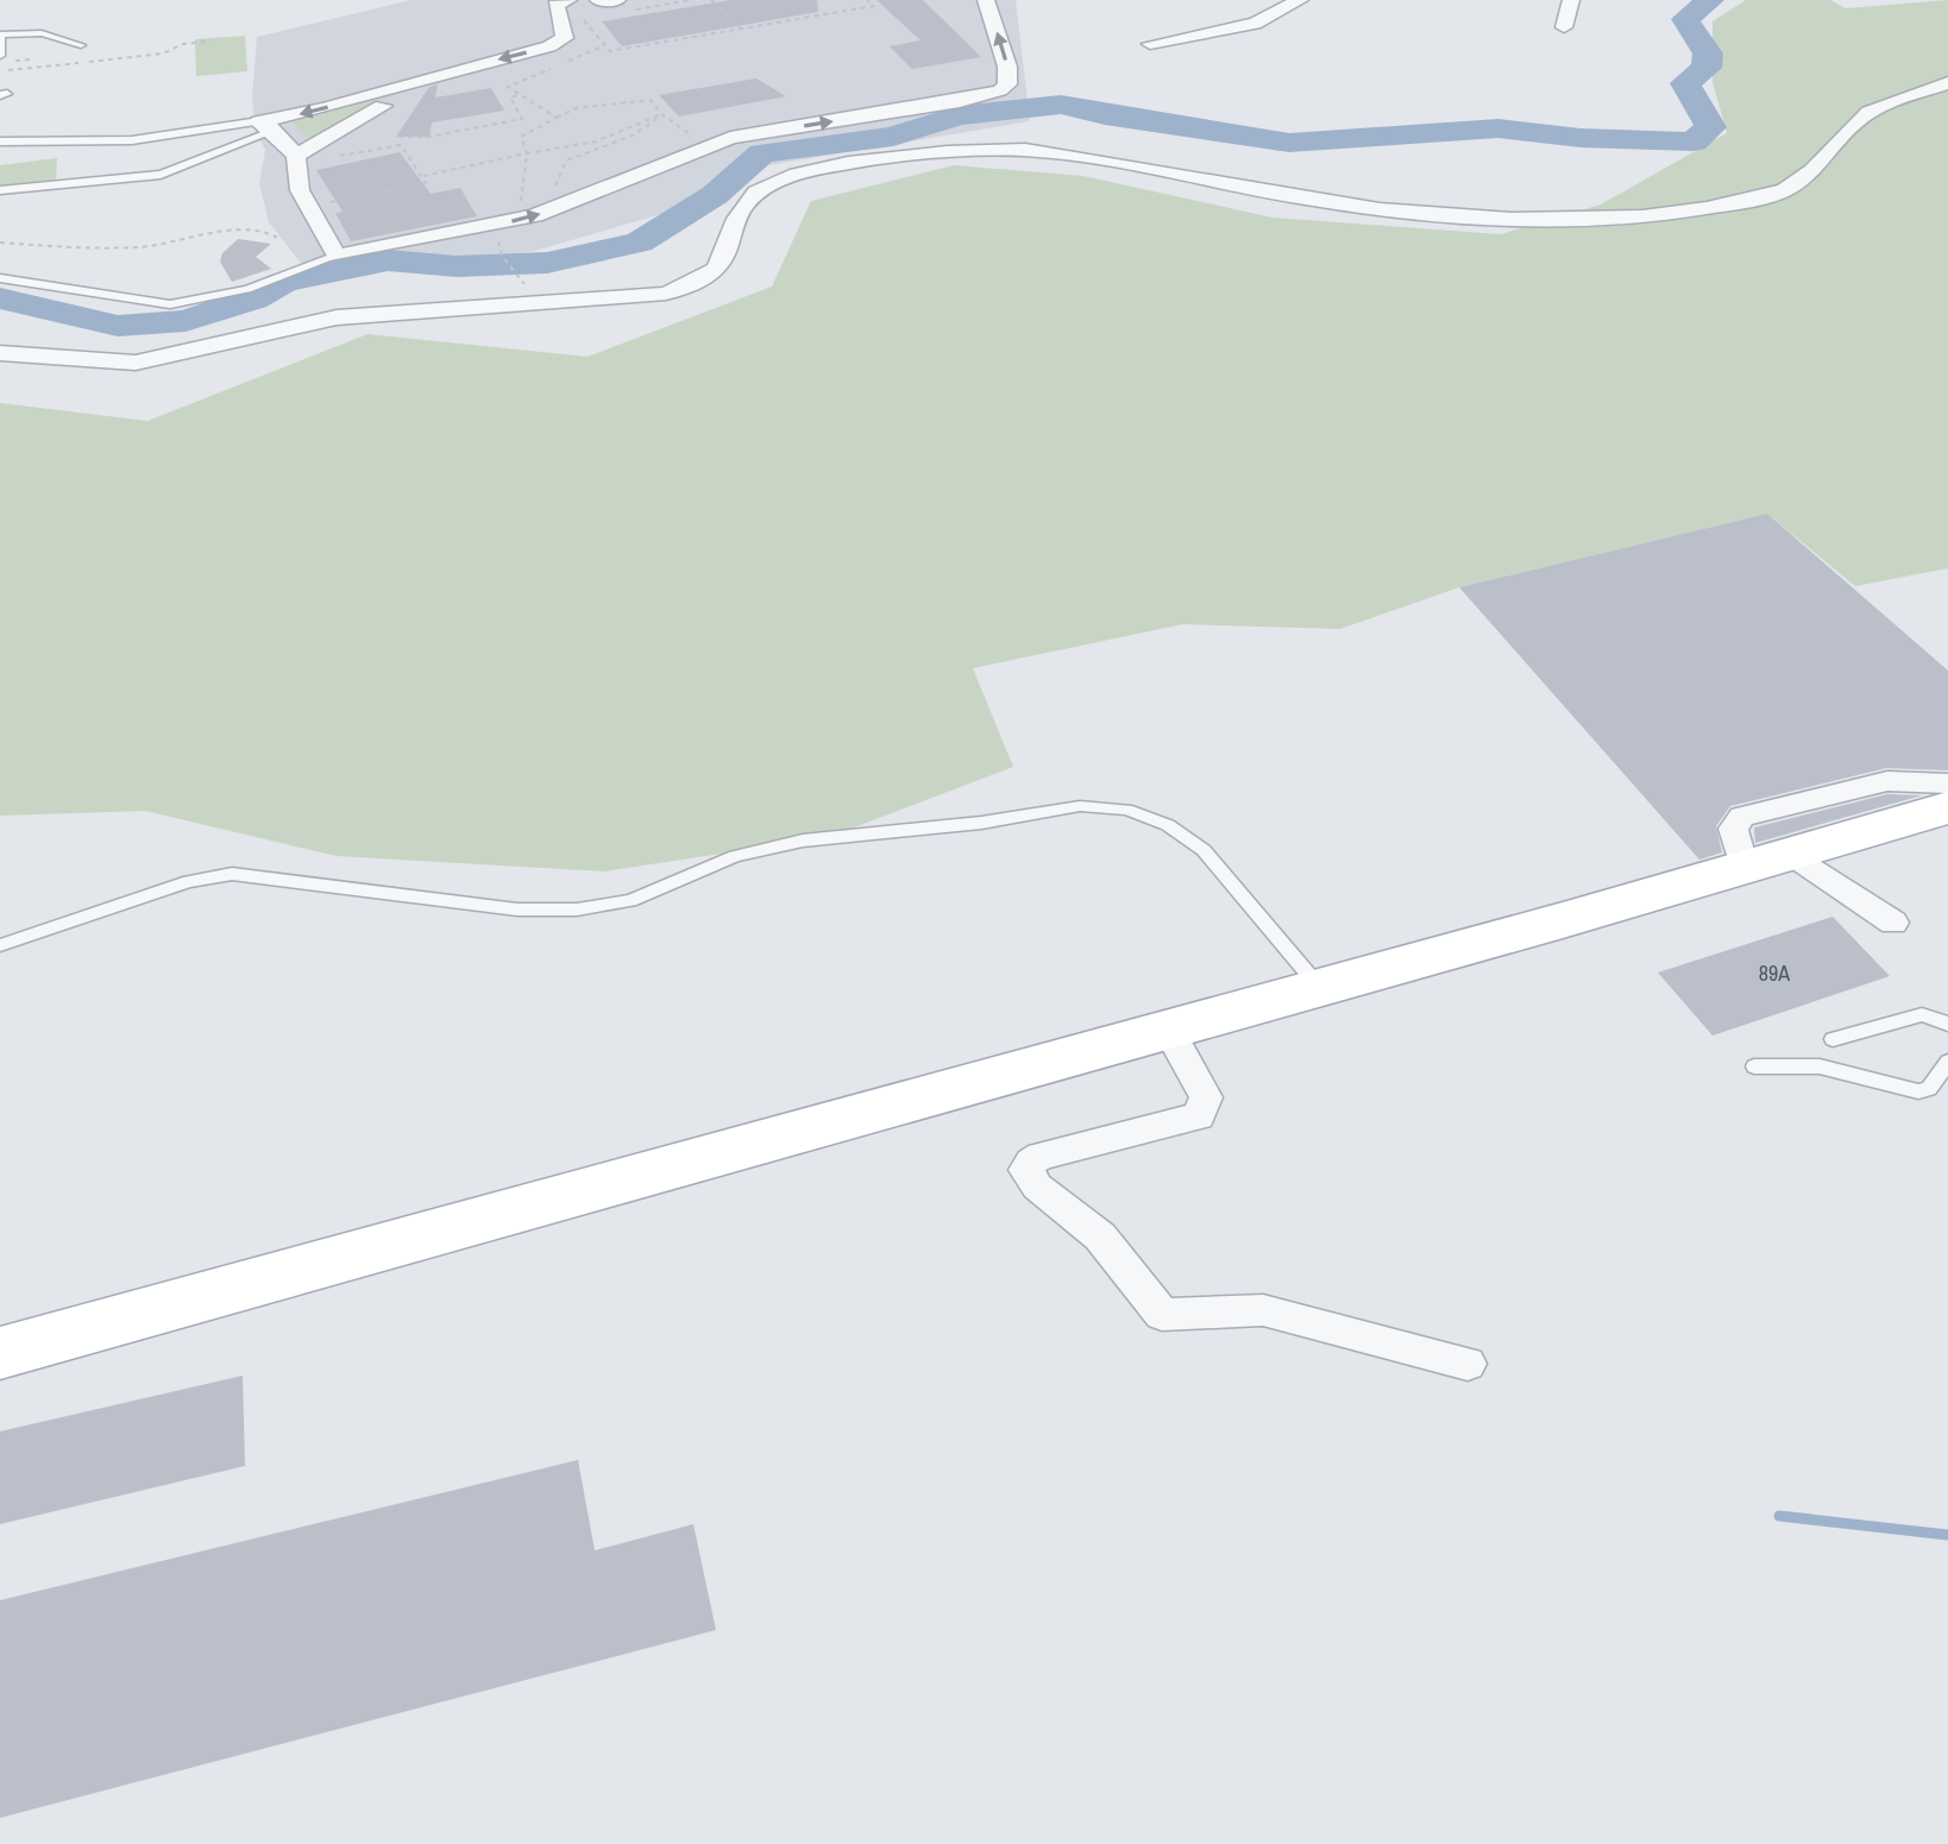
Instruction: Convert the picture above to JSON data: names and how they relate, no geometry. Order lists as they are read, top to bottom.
{
  "house_numbers": ["89A"]
}
